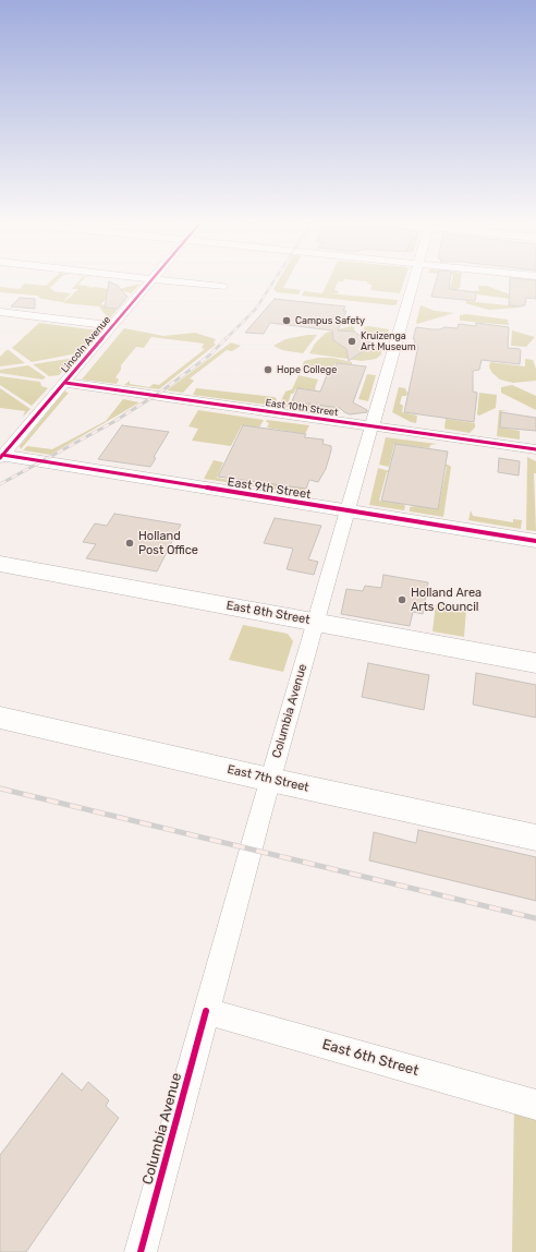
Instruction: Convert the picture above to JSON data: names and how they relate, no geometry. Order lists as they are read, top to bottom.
{
  "streets": {
    "main road": ["East 9th Street", "East 8th Street", "East 7th Street"],
    "street": [
      "Lincoln Avenue",
      "East 10th Street",
      "Columbia Avenue",
      "East 6th Street"
    ]
  },
  "crossings": [
    ["Lincoln Avenue", "East 10th Street"],
    ["Lincoln Avenue", "East 9th Street"],
    ["East 10th Street", "Columbia Avenue"],
    ["East 9th Street", "Columbia Avenue"],
    ["East 8th Street", "Columbia Avenue"],
    ["Columbia Avenue", "East 7th Street"],
    ["Columbia Avenue", "East 6th Street"]
  ],
  "places": [
    "Campus Safety",
    "Kruizenga Art Museum",
    "Hope College",
    "Holland Post Office",
    "Holland Area Arts Council"
  ]
}
